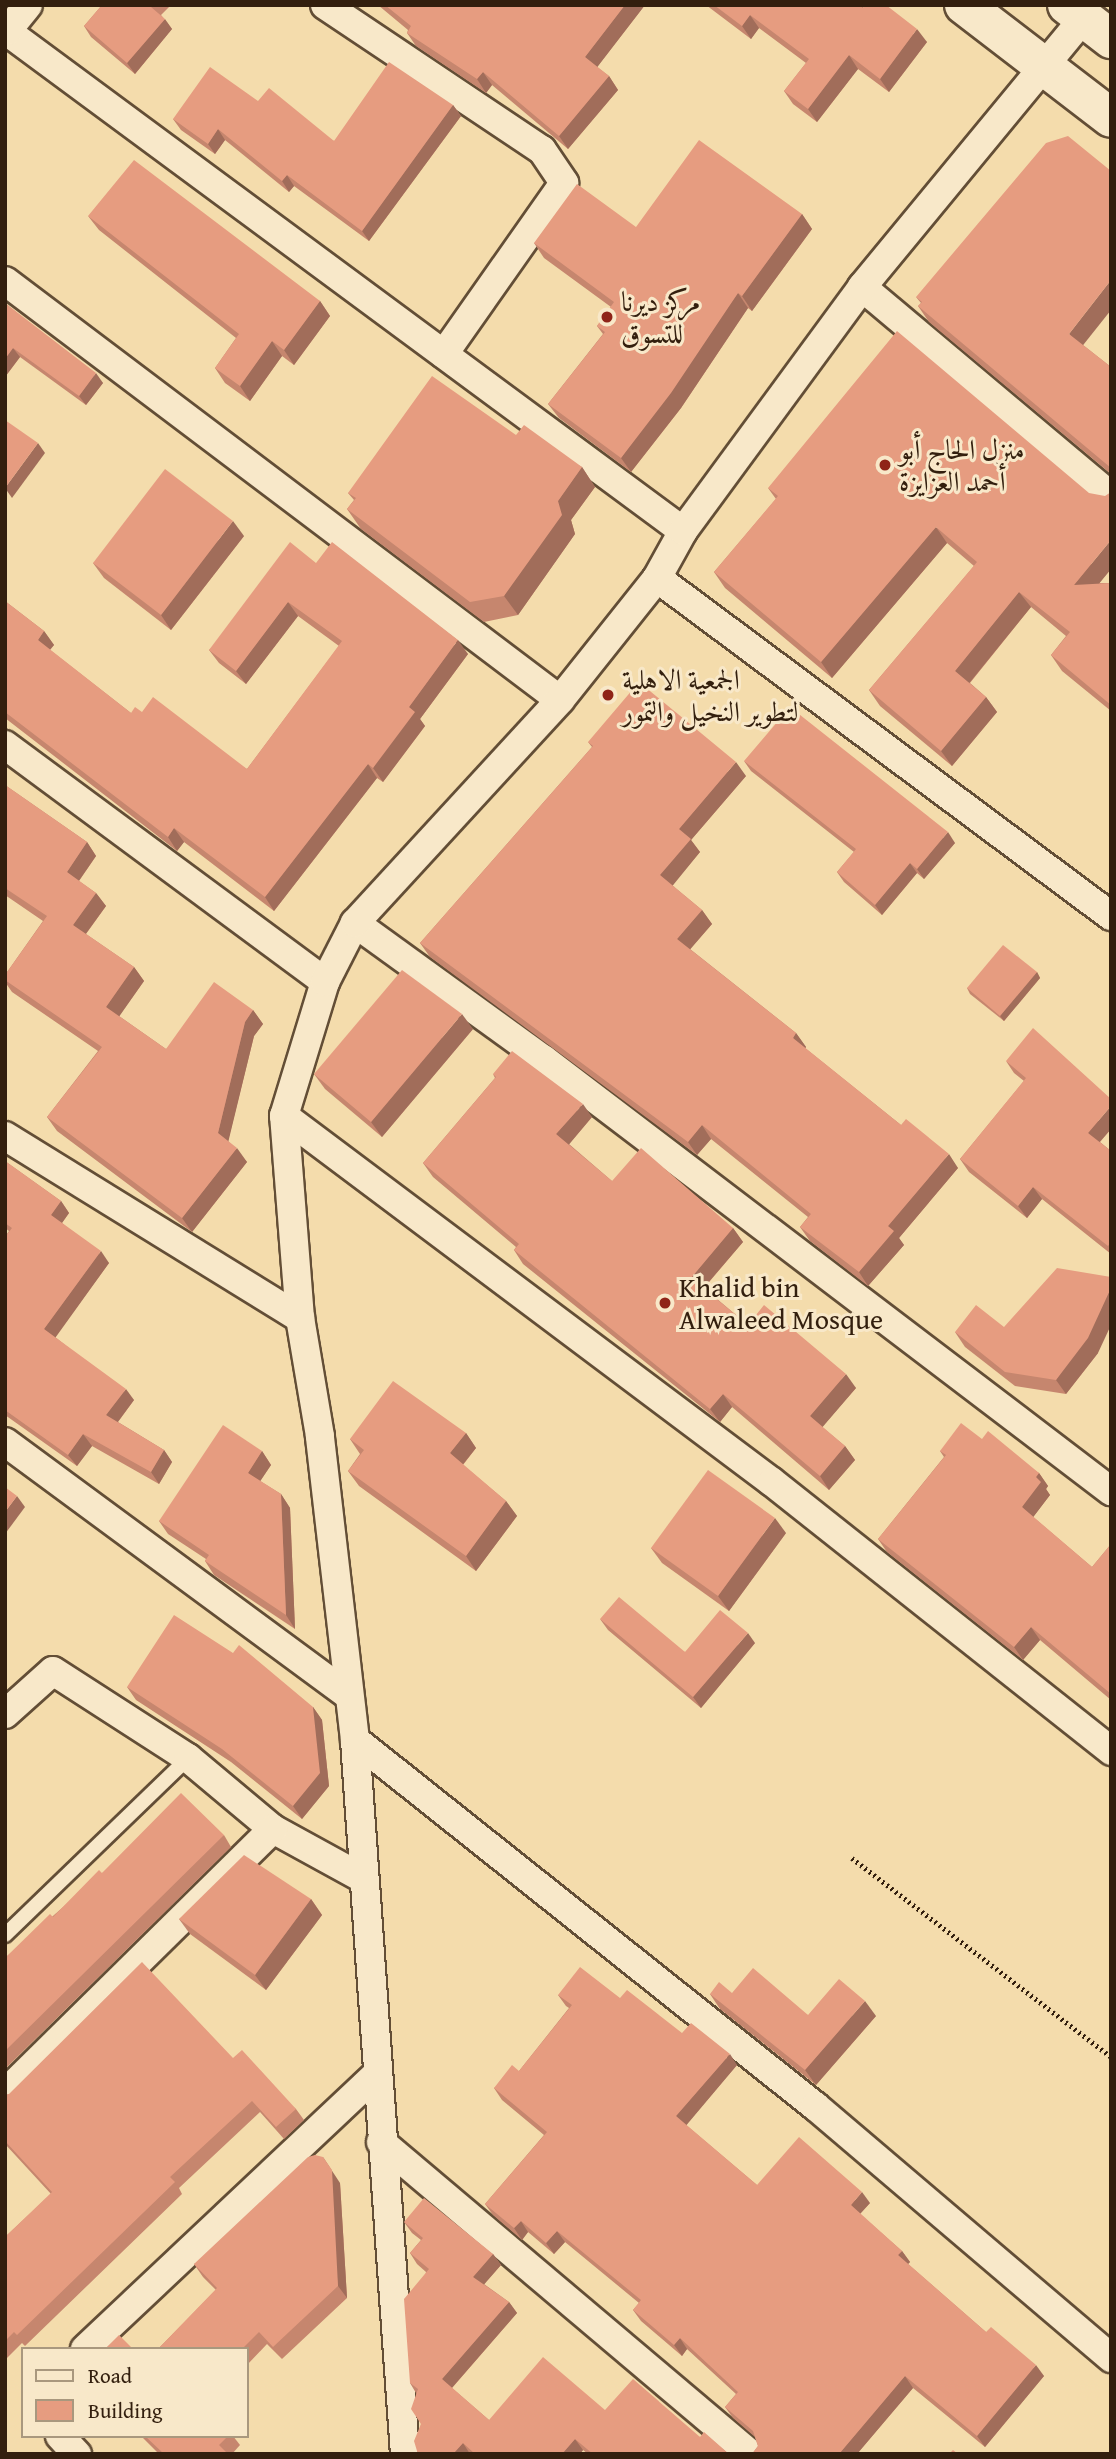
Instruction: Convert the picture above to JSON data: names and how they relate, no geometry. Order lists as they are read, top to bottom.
{
  "places": [
    "مركز ديرنا للتسوق",
    "منزل الحاج أبو أحمد العزايزة",
    "الجمعية الاهلية لتطوير النخيل والتمور",
    "Khalid bin Alwaleed Mosque"
  ],
  "legend": ["Road", "Building"]
}
